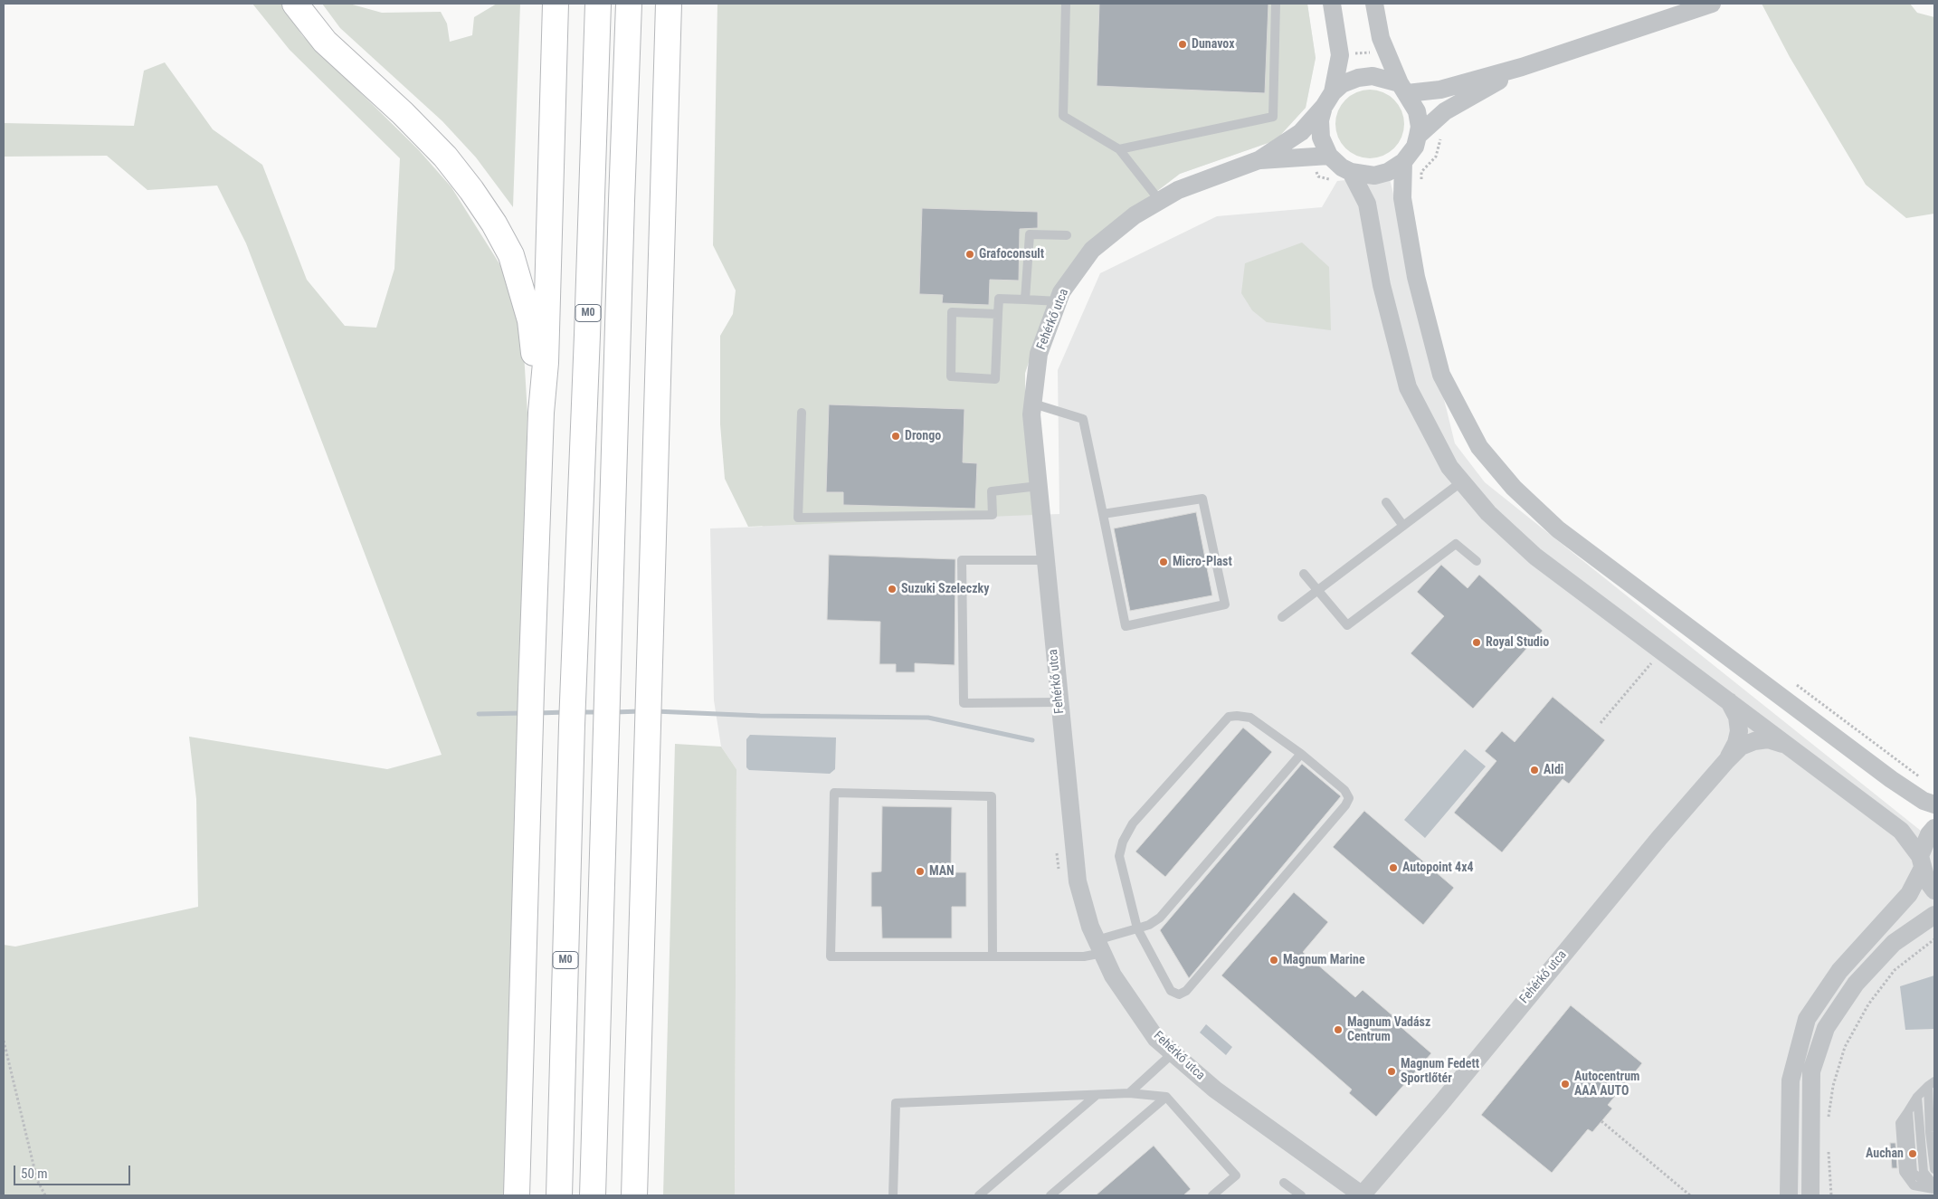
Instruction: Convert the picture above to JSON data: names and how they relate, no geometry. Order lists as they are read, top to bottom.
{
  "streets": {
    "highway": ["M0"],
    "street": ["Fehérkő utca"]
  },
  "places": [
    "Dunavox",
    "Grafoconsult",
    "Drongo",
    "Micro-Plast",
    "Suzuki Szeleczky",
    "Royal Studio",
    "Aldi",
    "Autopoint 4x4",
    "MAN",
    "Magnum Marine",
    "Magnum Vadász Centrum",
    "Magnum Fedett Sportlőtér",
    "Autocentrum AAA AUTO",
    "Auchan"
  ],
  "scale_bar": "50 m"
}
